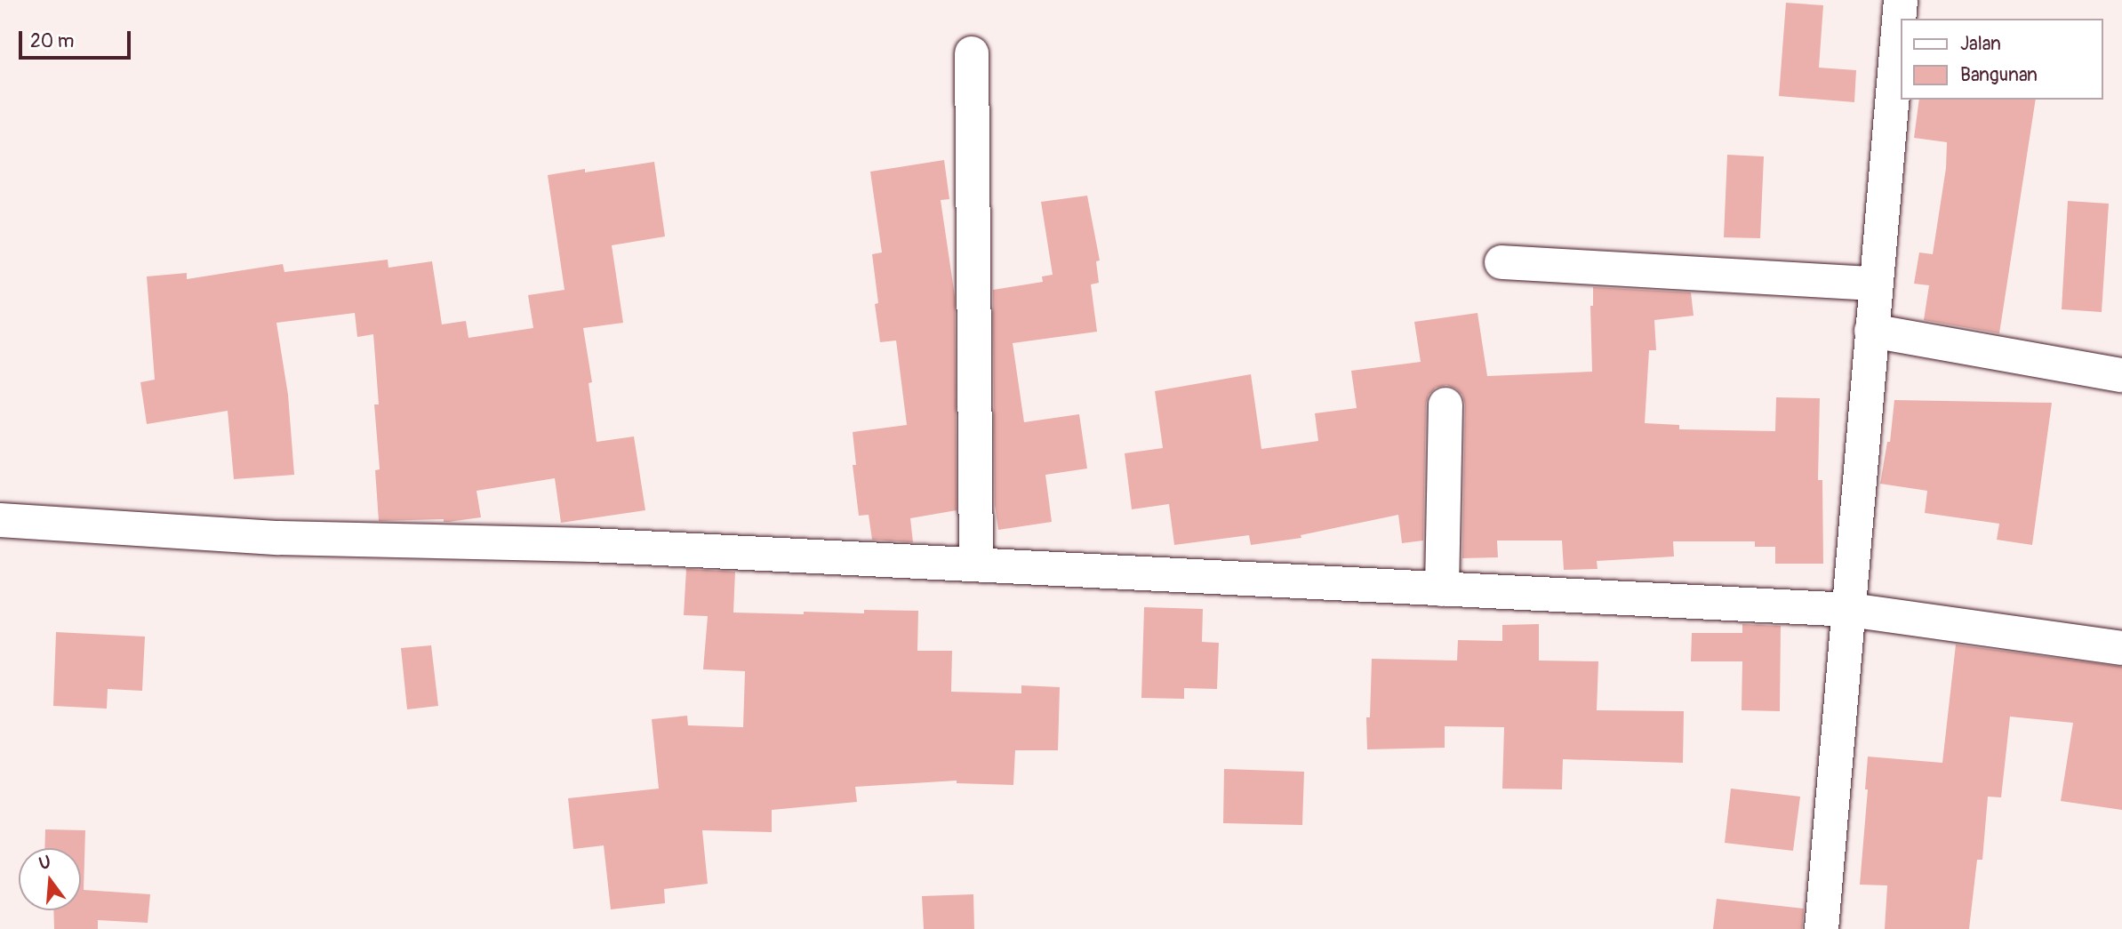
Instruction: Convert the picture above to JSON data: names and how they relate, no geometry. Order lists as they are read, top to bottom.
{
  "legend": ["Jalan", "Bangunan"],
  "scale_bar": "20 m",
  "north": "top"
}
